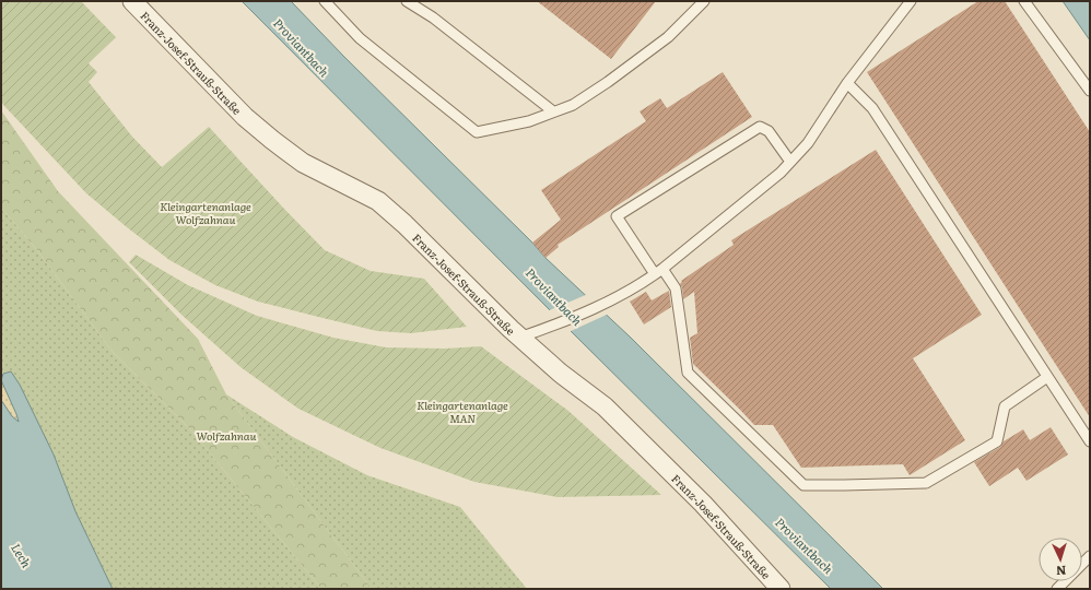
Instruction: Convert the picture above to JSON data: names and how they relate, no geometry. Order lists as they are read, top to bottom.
{
  "streets": {
    "street": ["Franz-Josef-Strauß-Straße"]
  },
  "water": ["Proviantbach", "Lech"],
  "parks": ["Kleingartenanlage Wolfzahnau", "Kleingartenanlage MAN", "Wolfzahnau"],
  "north": "bottom"
}
